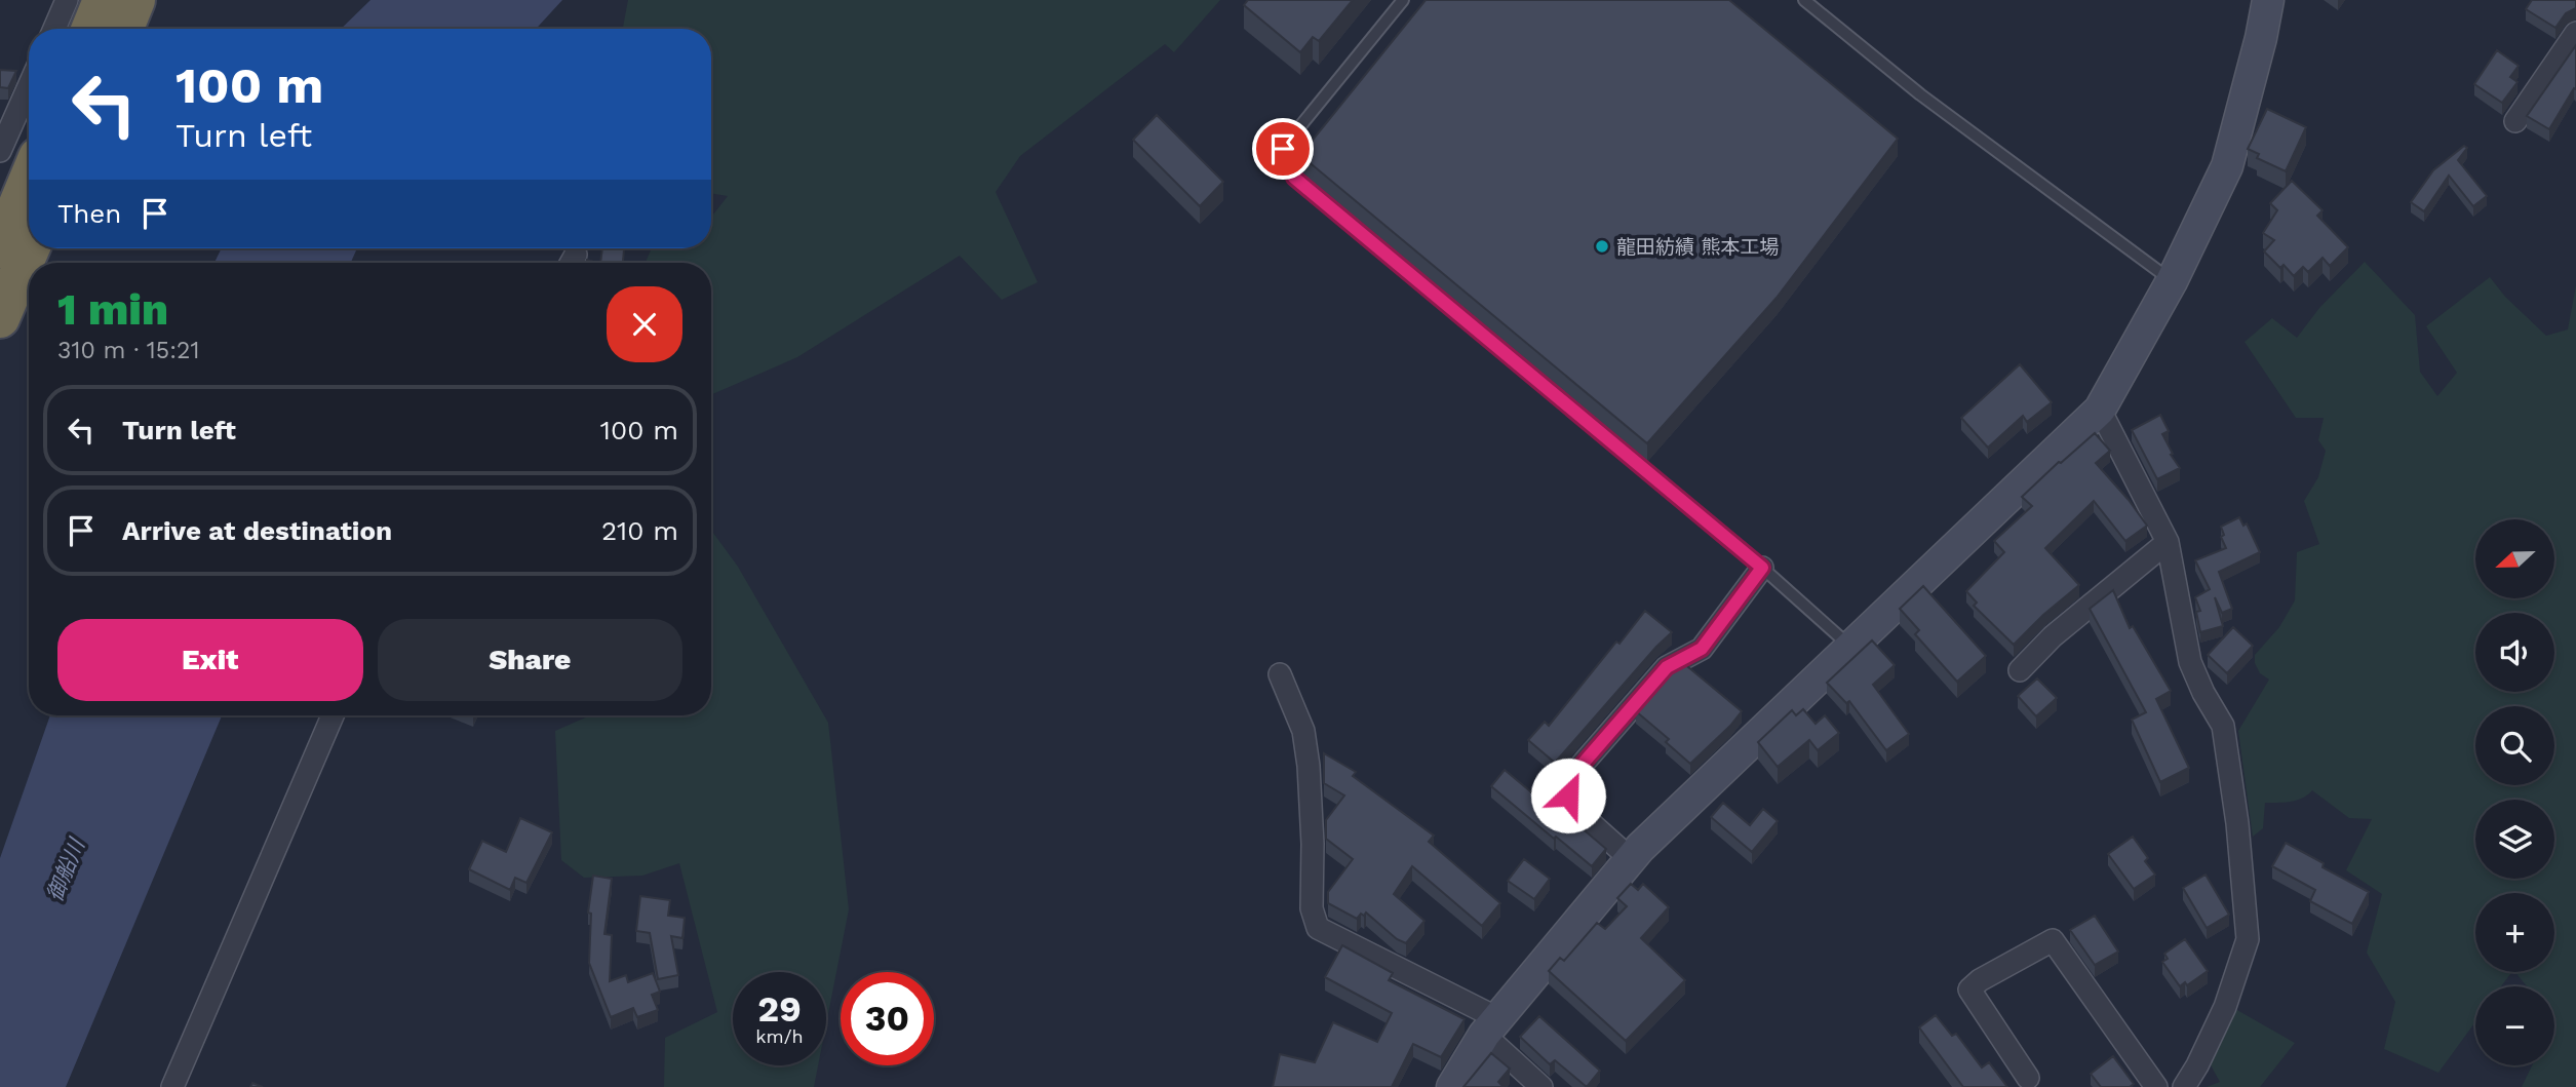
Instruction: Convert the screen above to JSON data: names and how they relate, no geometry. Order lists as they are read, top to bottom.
{
  "water": ["御船川"],
  "places": ["龍田紡績 熊本工場"],
  "north": "left",
  "page": {
    "turn": ["100 m", "Turn left"],
    "then": "Then",
    "heading": ["1 min", "310 m · 15:21"],
    "list": [
      {
        "name": "Turn left",
        "value": "100 m"
      },
      {
        "name": "Arrive at destination",
        "value": "210 m"
      }
    ],
    "map_buttons": ["+", "−"],
    "buttons": ["Exit", "Share"],
    "speed": "29 km/h",
    "limit": "30"
  }
}
